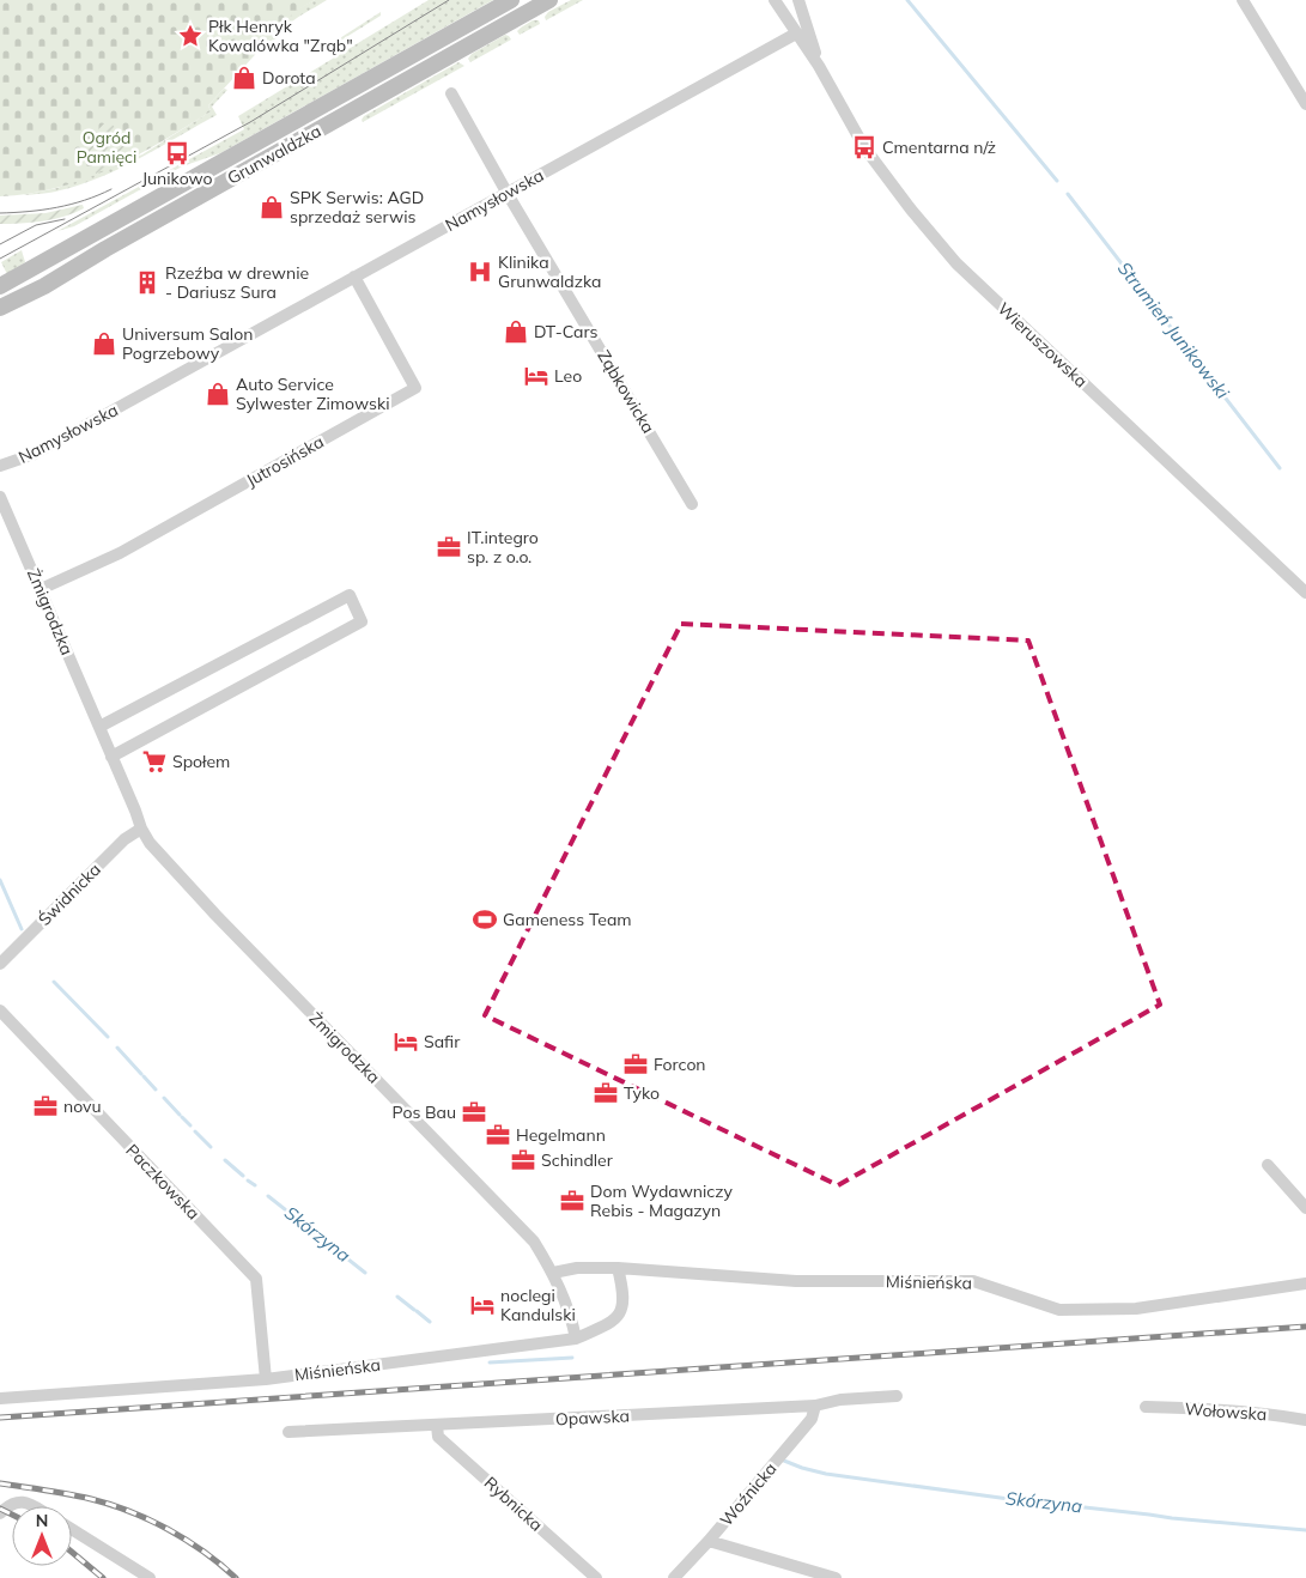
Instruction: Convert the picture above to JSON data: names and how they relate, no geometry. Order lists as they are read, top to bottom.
{
  "streets": {
    "street": [
      "Grunwaldzka",
      "Namysłowska",
      "Wieruszowska",
      "Ząbkowicka",
      "Jutrosińska",
      "Żmigrodzka",
      "Świdnicka",
      "Paczkowska",
      "Miśnieńska",
      "Wołowska",
      "Opawska",
      "Woźnicka",
      "Rybnicka"
    ]
  },
  "crossings": [
    ["Namysłowska", "Wieruszowska"],
    ["Namysłowska", "Ząbkowicka"],
    ["Namysłowska", "Jutrosińska"],
    ["Jutrosińska", "Żmigrodzka"],
    ["Żmigrodzka", "Świdnicka"],
    ["Żmigrodzka", "Miśnieńska"],
    ["Paczkowska", "Miśnieńska"],
    ["Opawska", "Woźnicka"],
    ["Opawska", "Rybnicka"]
  ],
  "water": ["Strumień Junikowski", "Skórzyna"],
  "parks": ["Ogród Pamięci"],
  "places": {
    "place": ["Płk Henryk Kowalówka \"Zrąb\""],
    "shop": [
      "Dorota",
      "SPK Serwis: AGD sprzedaż serwis",
      "DT-Cars",
      "Universum Salon Pogrzebowy",
      "Auto Service Sylwester Zimowski"
    ],
    "bus stop": ["Cmentarna n/ż", "Junikowo"],
    "hospital": ["Klinika Grunwaldzka"],
    "building": ["Rzeźba w drewnie - Dariusz Sura"],
    "hotel": ["Leo", "Safir", "noclegi Kandulski"],
    "office": [
      "IT.integro sp. z o.o.",
      "Forcon",
      "Tyko",
      "novu",
      "Pos Bau",
      "Hegelmann",
      "Schindler",
      "Dom Wydawniczy Rebis - Magazyn"
    ],
    "supermarket": ["Społem"],
    "sports": ["Gameness Team"]
  },
  "north": "top"
}
